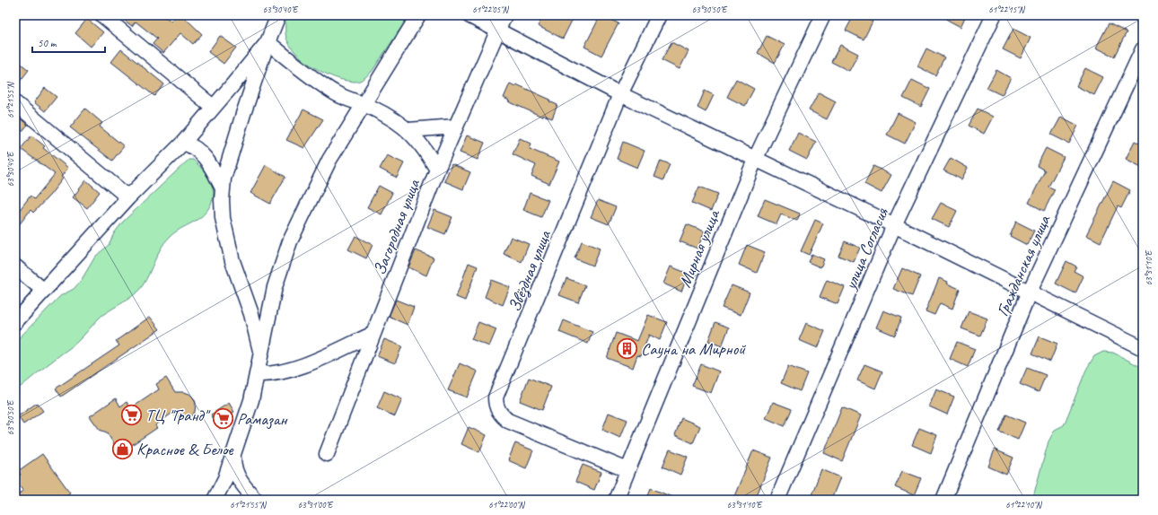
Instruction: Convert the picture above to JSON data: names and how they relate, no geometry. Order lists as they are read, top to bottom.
{
  "streets": {
    "street": [
      "Загородная улица",
      "Мирная улица",
      "улица Согласия",
      "Гражданская улица",
      "Звёздная улица"
    ]
  },
  "crossings": [
    ["Мирная улица", "Звёздная улица"]
  ],
  "places": {
    "building": ["Сауна на Мирной"],
    "supermarket": ["ТЦ \"Гранд\"", "Рамазан"],
    "shop": ["Красное & Белое"]
  },
  "scale_bar": "50 m",
  "coordinates": [
    "63°30'40\"E",
    "61°22'05\"N",
    "63°30'50\"E",
    "61°22'15\"N",
    "61°21'55\"N",
    "63°31'10\"E",
    "63°31'00\"E",
    "61°22'00\"N",
    "61°22'10\"N"
  ]
}
